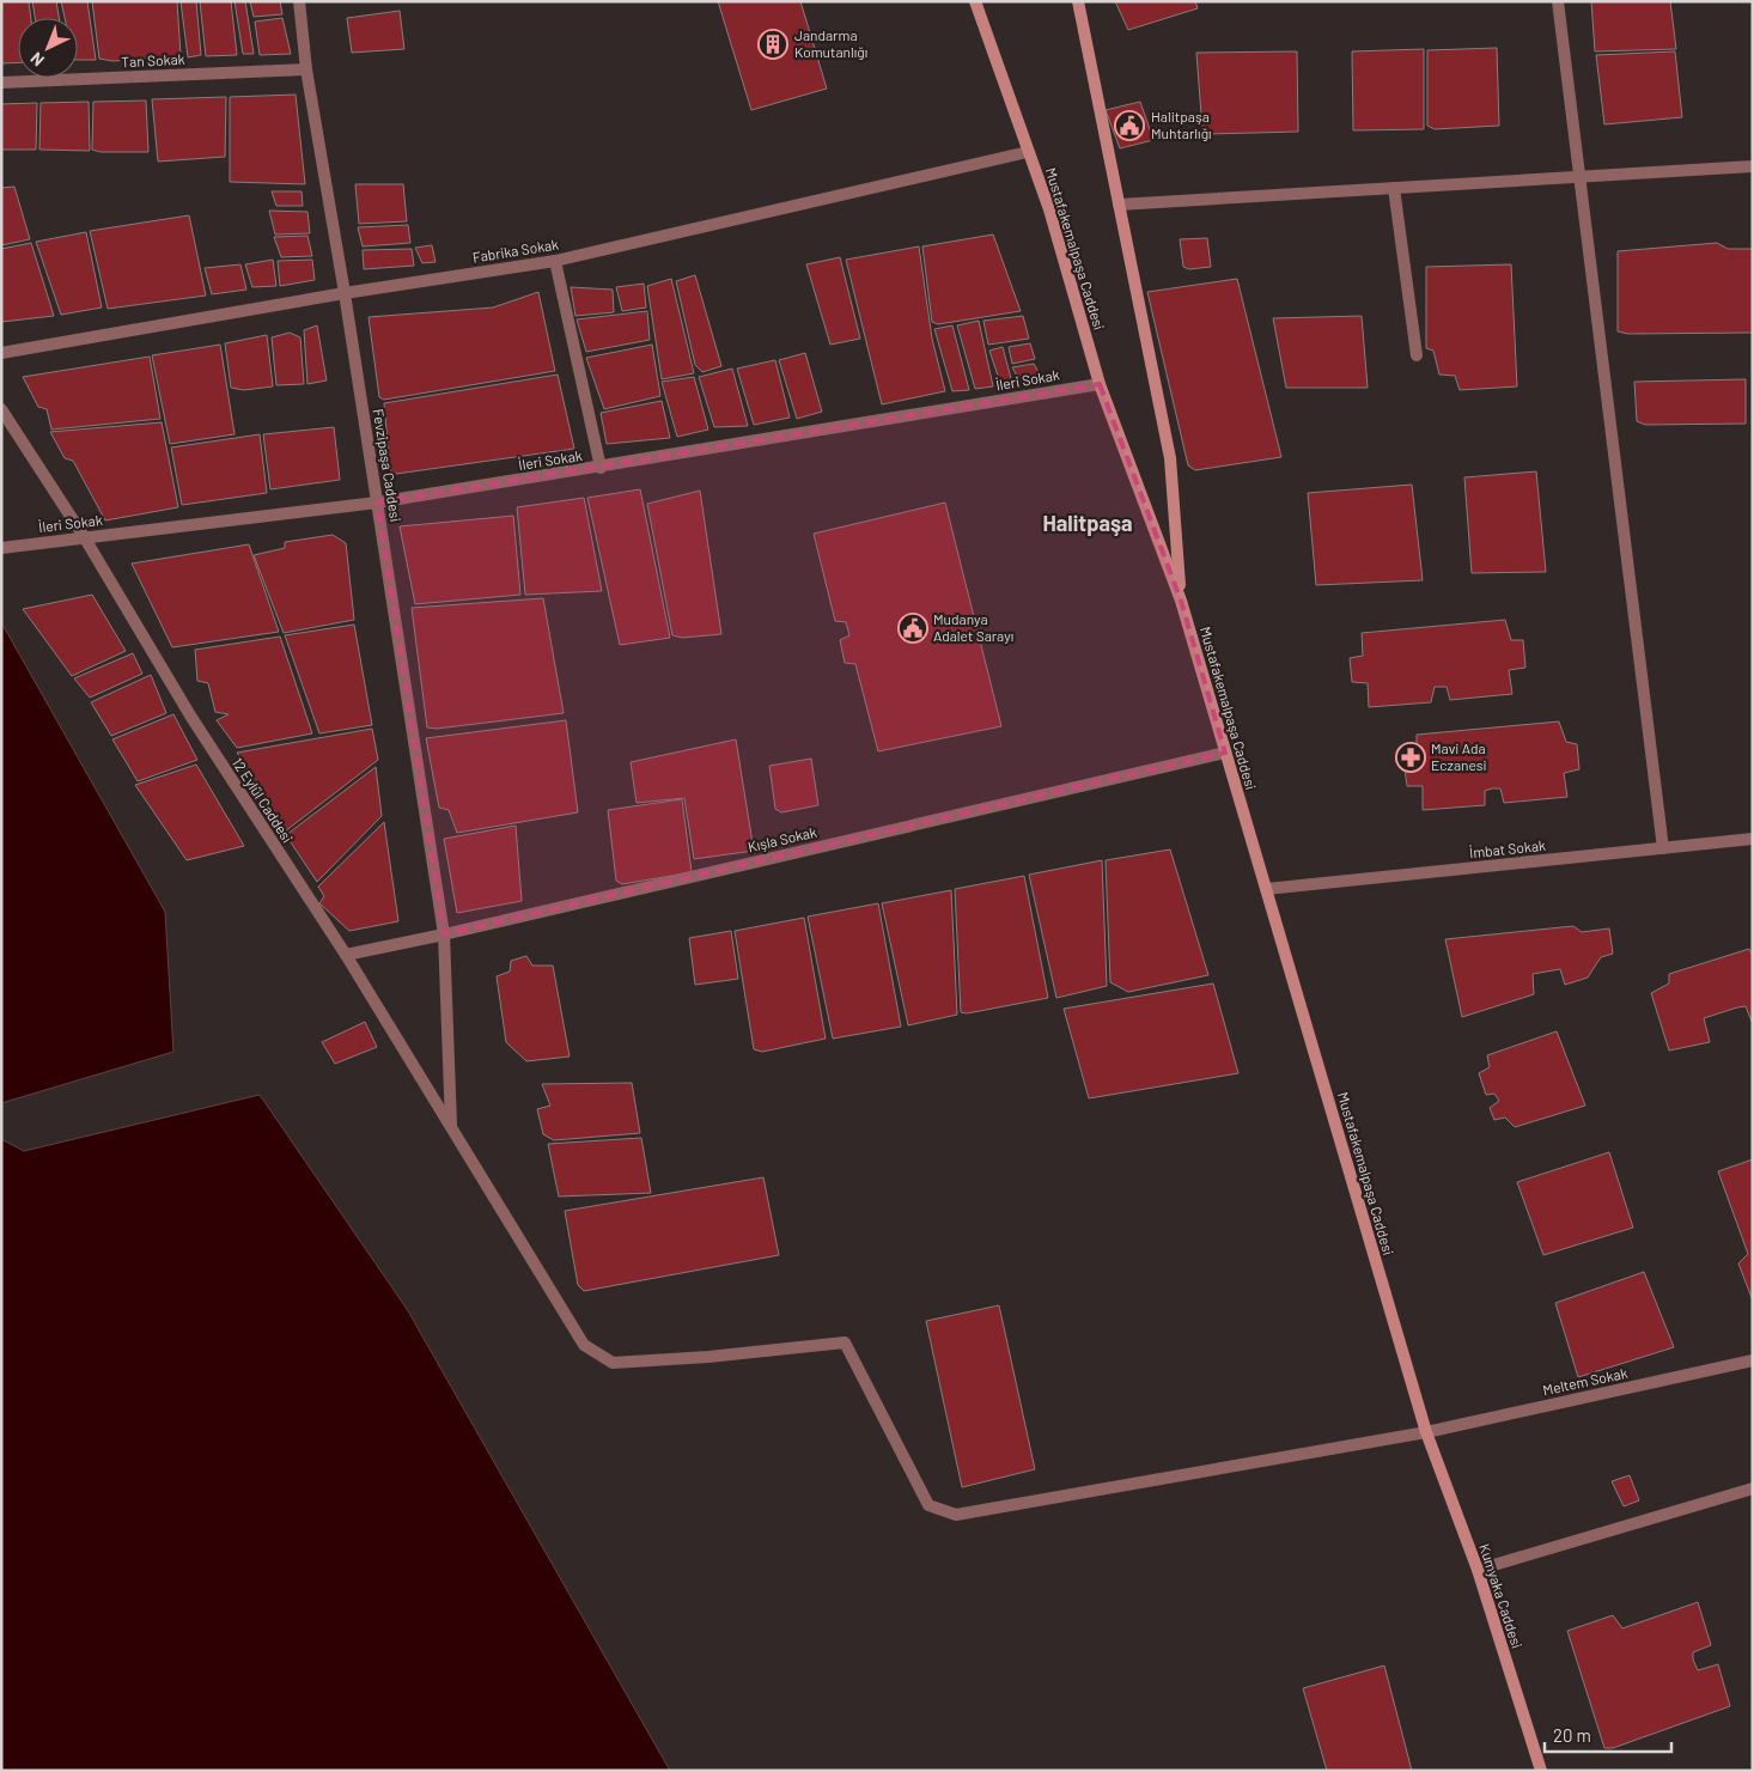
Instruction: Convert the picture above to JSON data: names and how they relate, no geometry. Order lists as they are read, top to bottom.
{
  "streets": {
    "main road": ["Mustafakemalpaşa Caddesi", "Kumyaka Caddesi"],
    "street": [
      "Tan Sokak",
      "Fabrika Sokak",
      "İleri Sokak",
      "Fevzipaşa Caddesi",
      "12 Eylül Caddesi",
      "Kışla Sokak",
      "İmbat Sokak",
      "Meltem Sokak"
    ]
  },
  "crossings": [
    ["Tan Sokak", "Fevzipaşa Caddesi"],
    ["Mustafakemalpaşa Caddesi", "Fabrika Sokak"],
    ["Mustafakemalpaşa Caddesi", "İleri Sokak"],
    ["Mustafakemalpaşa Caddesi", "Kışla Sokak"],
    ["Mustafakemalpaşa Caddesi", "İmbat Sokak"],
    ["Mustafakemalpaşa Caddesi", "Meltem Sokak"],
    ["Mustafakemalpaşa Caddesi", "Kumyaka Caddesi"],
    ["Fabrika Sokak", "Fevzipaşa Caddesi"],
    ["İleri Sokak", "Fevzipaşa Caddesi"],
    ["İleri Sokak", "12 Eylül Caddesi"],
    ["Fevzipaşa Caddesi", "12 Eylül Caddesi"],
    ["Fevzipaşa Caddesi", "Kışla Sokak"],
    ["12 Eylül Caddesi", "Kışla Sokak"],
    ["12 Eylül Caddesi", "Meltem Sokak"],
    ["Meltem Sokak", "Kumyaka Caddesi"]
  ],
  "districts": ["Halitpaşa"],
  "places": {
    "building": ["Jandarma Komutanlığı"],
    "public building": ["Halitpaşa Muhtarlığı", "Mudanya Adalet Sarayı"],
    "pharmacy": ["Mavi Ada Eczanesi"]
  },
  "scale_bar": "20 m",
  "north": "bottom left"
}
